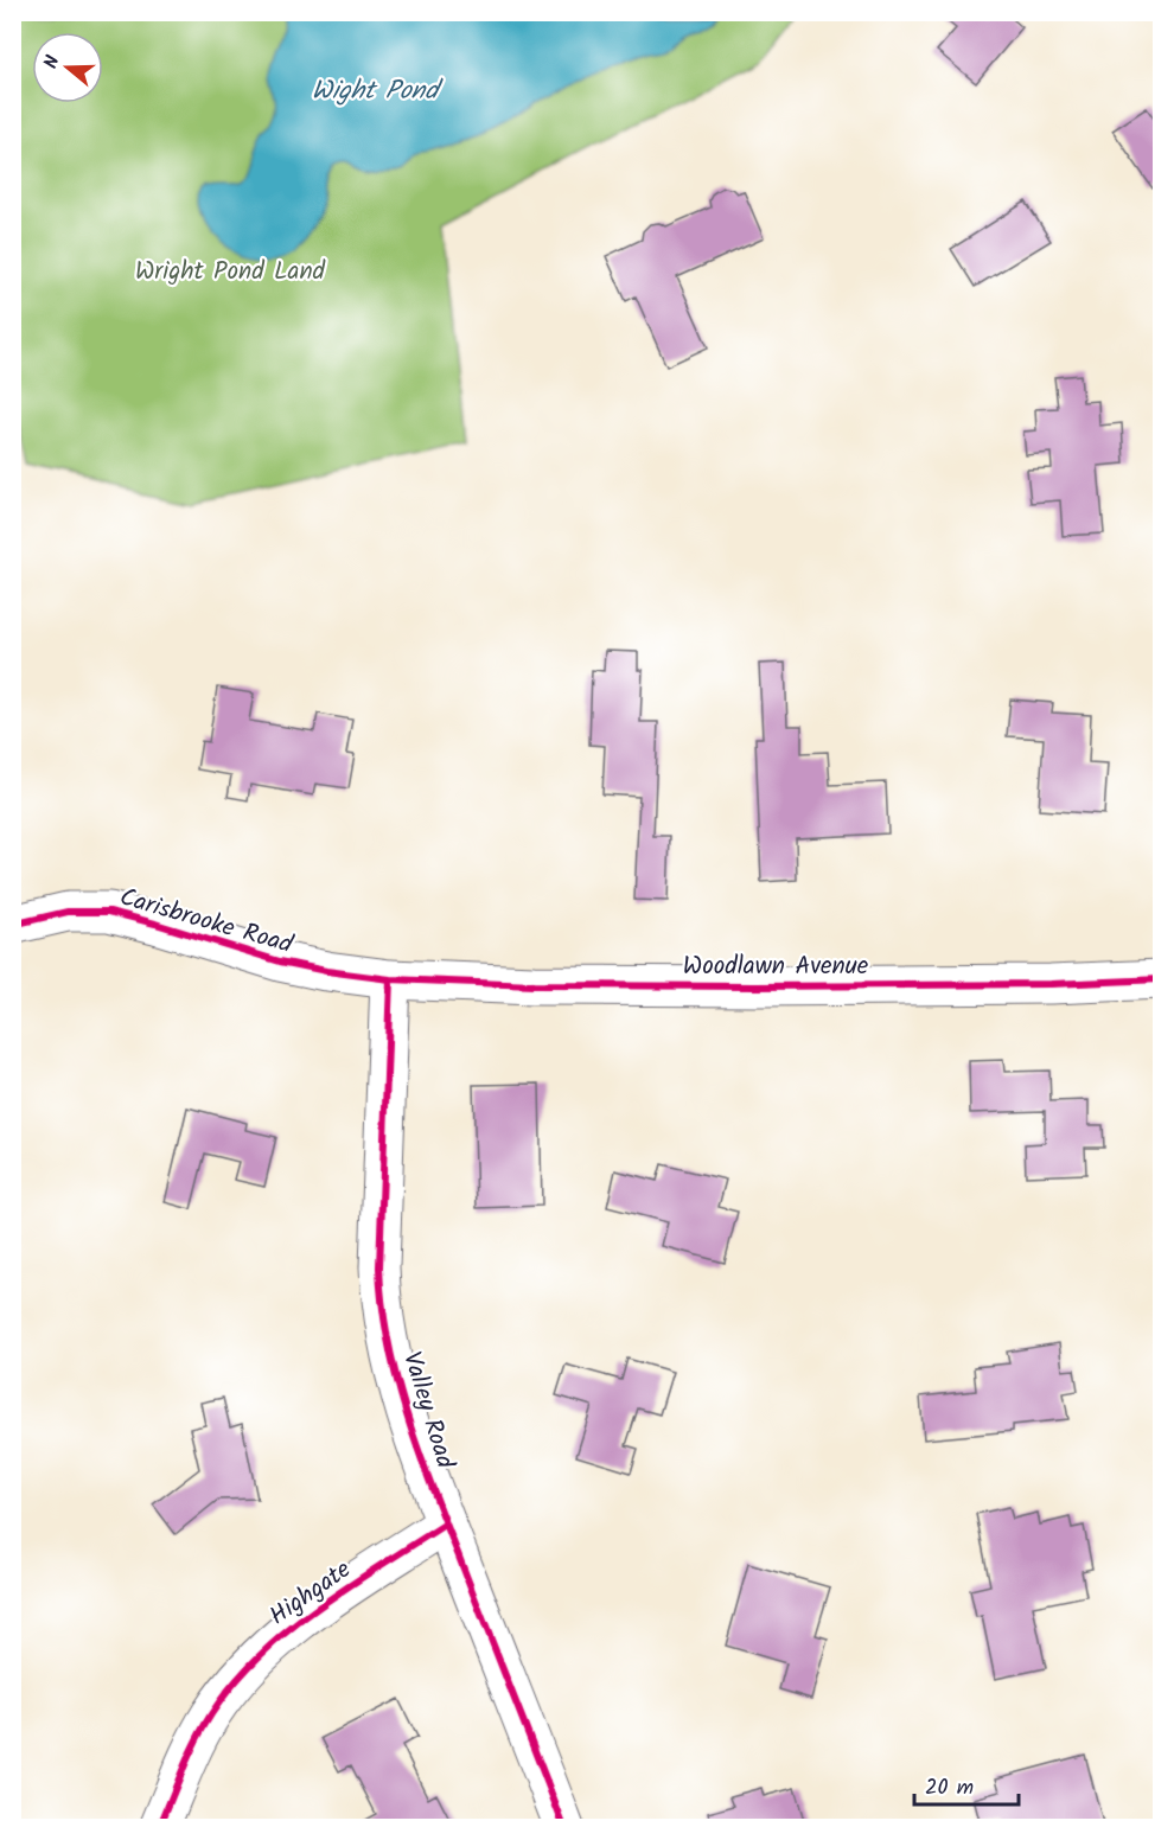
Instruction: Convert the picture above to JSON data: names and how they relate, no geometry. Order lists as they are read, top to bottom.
{
  "streets": {
    "street": [
      "Carisbrooke Road",
      "Woodlawn Avenue",
      "Valley Road",
      "Highgate"
    ]
  },
  "crossings": [
    ["Carisbrooke Road", "Woodlawn Avenue"],
    ["Carisbrooke Road", "Valley Road"],
    ["Woodlawn Avenue", "Valley Road"],
    ["Valley Road", "Highgate"]
  ],
  "water": ["Wight Pond"],
  "parks": ["Wright Pond Land"],
  "scale_bar": "20 m",
  "north": "left"
}
